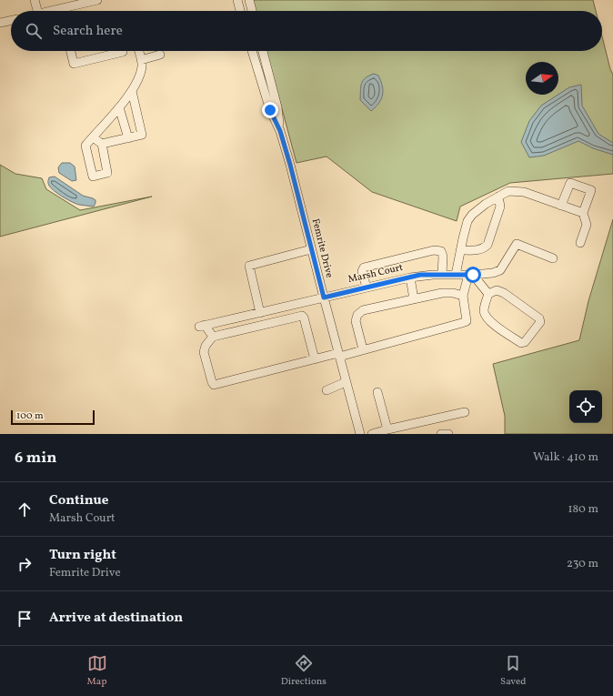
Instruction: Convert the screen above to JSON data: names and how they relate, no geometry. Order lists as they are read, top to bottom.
{
  "streets": {
    "street": ["Femrite Drive", "Marsh Court"]
  },
  "crossings": [
    ["Femrite Drive", "Marsh Court"]
  ],
  "scale_bar": "100 m",
  "north": "right",
  "page": {
    "search": "Search here",
    "scale": "100 m",
    "heading": ["6 min", "Walk · 410 m"],
    "list": [
      ["Continue", "Marsh Court", "180 m"],
      ["Turn right", "Femrite Drive", "230 m"],
      "Arrive at destination"
    ],
    "nav": ["Map", "Directions", "Saved"]
  }
}
